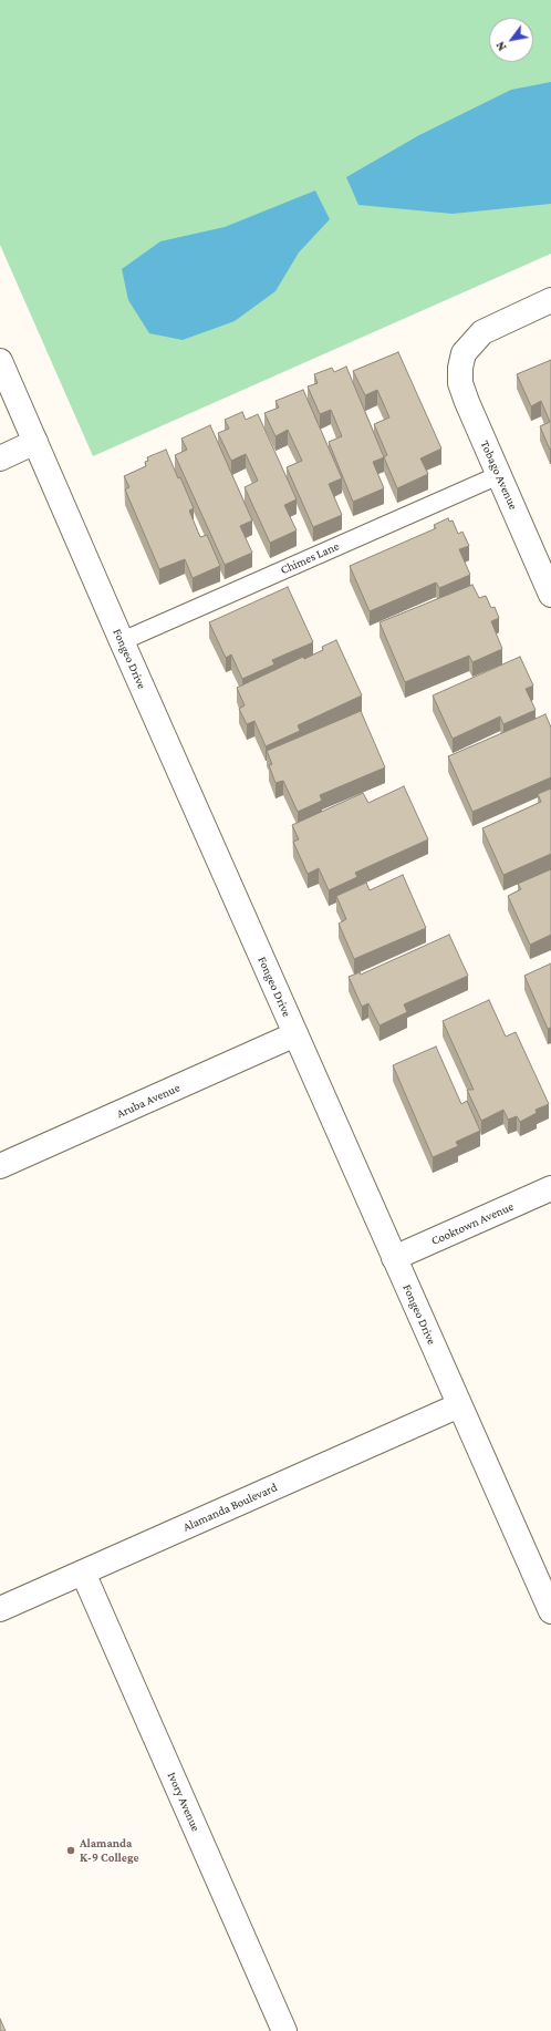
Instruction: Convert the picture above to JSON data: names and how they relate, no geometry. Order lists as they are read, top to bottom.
{
  "streets": {
    "street": [
      "Tobago Avenue",
      "Fongeo Drive",
      "Aruba Avenue",
      "Cooktown Avenue",
      "Alamanda Boulevard",
      "Ivory Avenue"
    ],
    "lane": ["Chimes Lane"]
  },
  "crossings": [
    ["Tobago Avenue", "Chimes Lane"],
    ["Chimes Lane", "Fongeo Drive"],
    ["Fongeo Drive", "Aruba Avenue"],
    ["Fongeo Drive", "Cooktown Avenue"],
    ["Fongeo Drive", "Alamanda Boulevard"],
    ["Alamanda Boulevard", "Ivory Avenue"]
  ],
  "places": ["Alamanda K-9 College"],
  "north": "bottom left"
}
